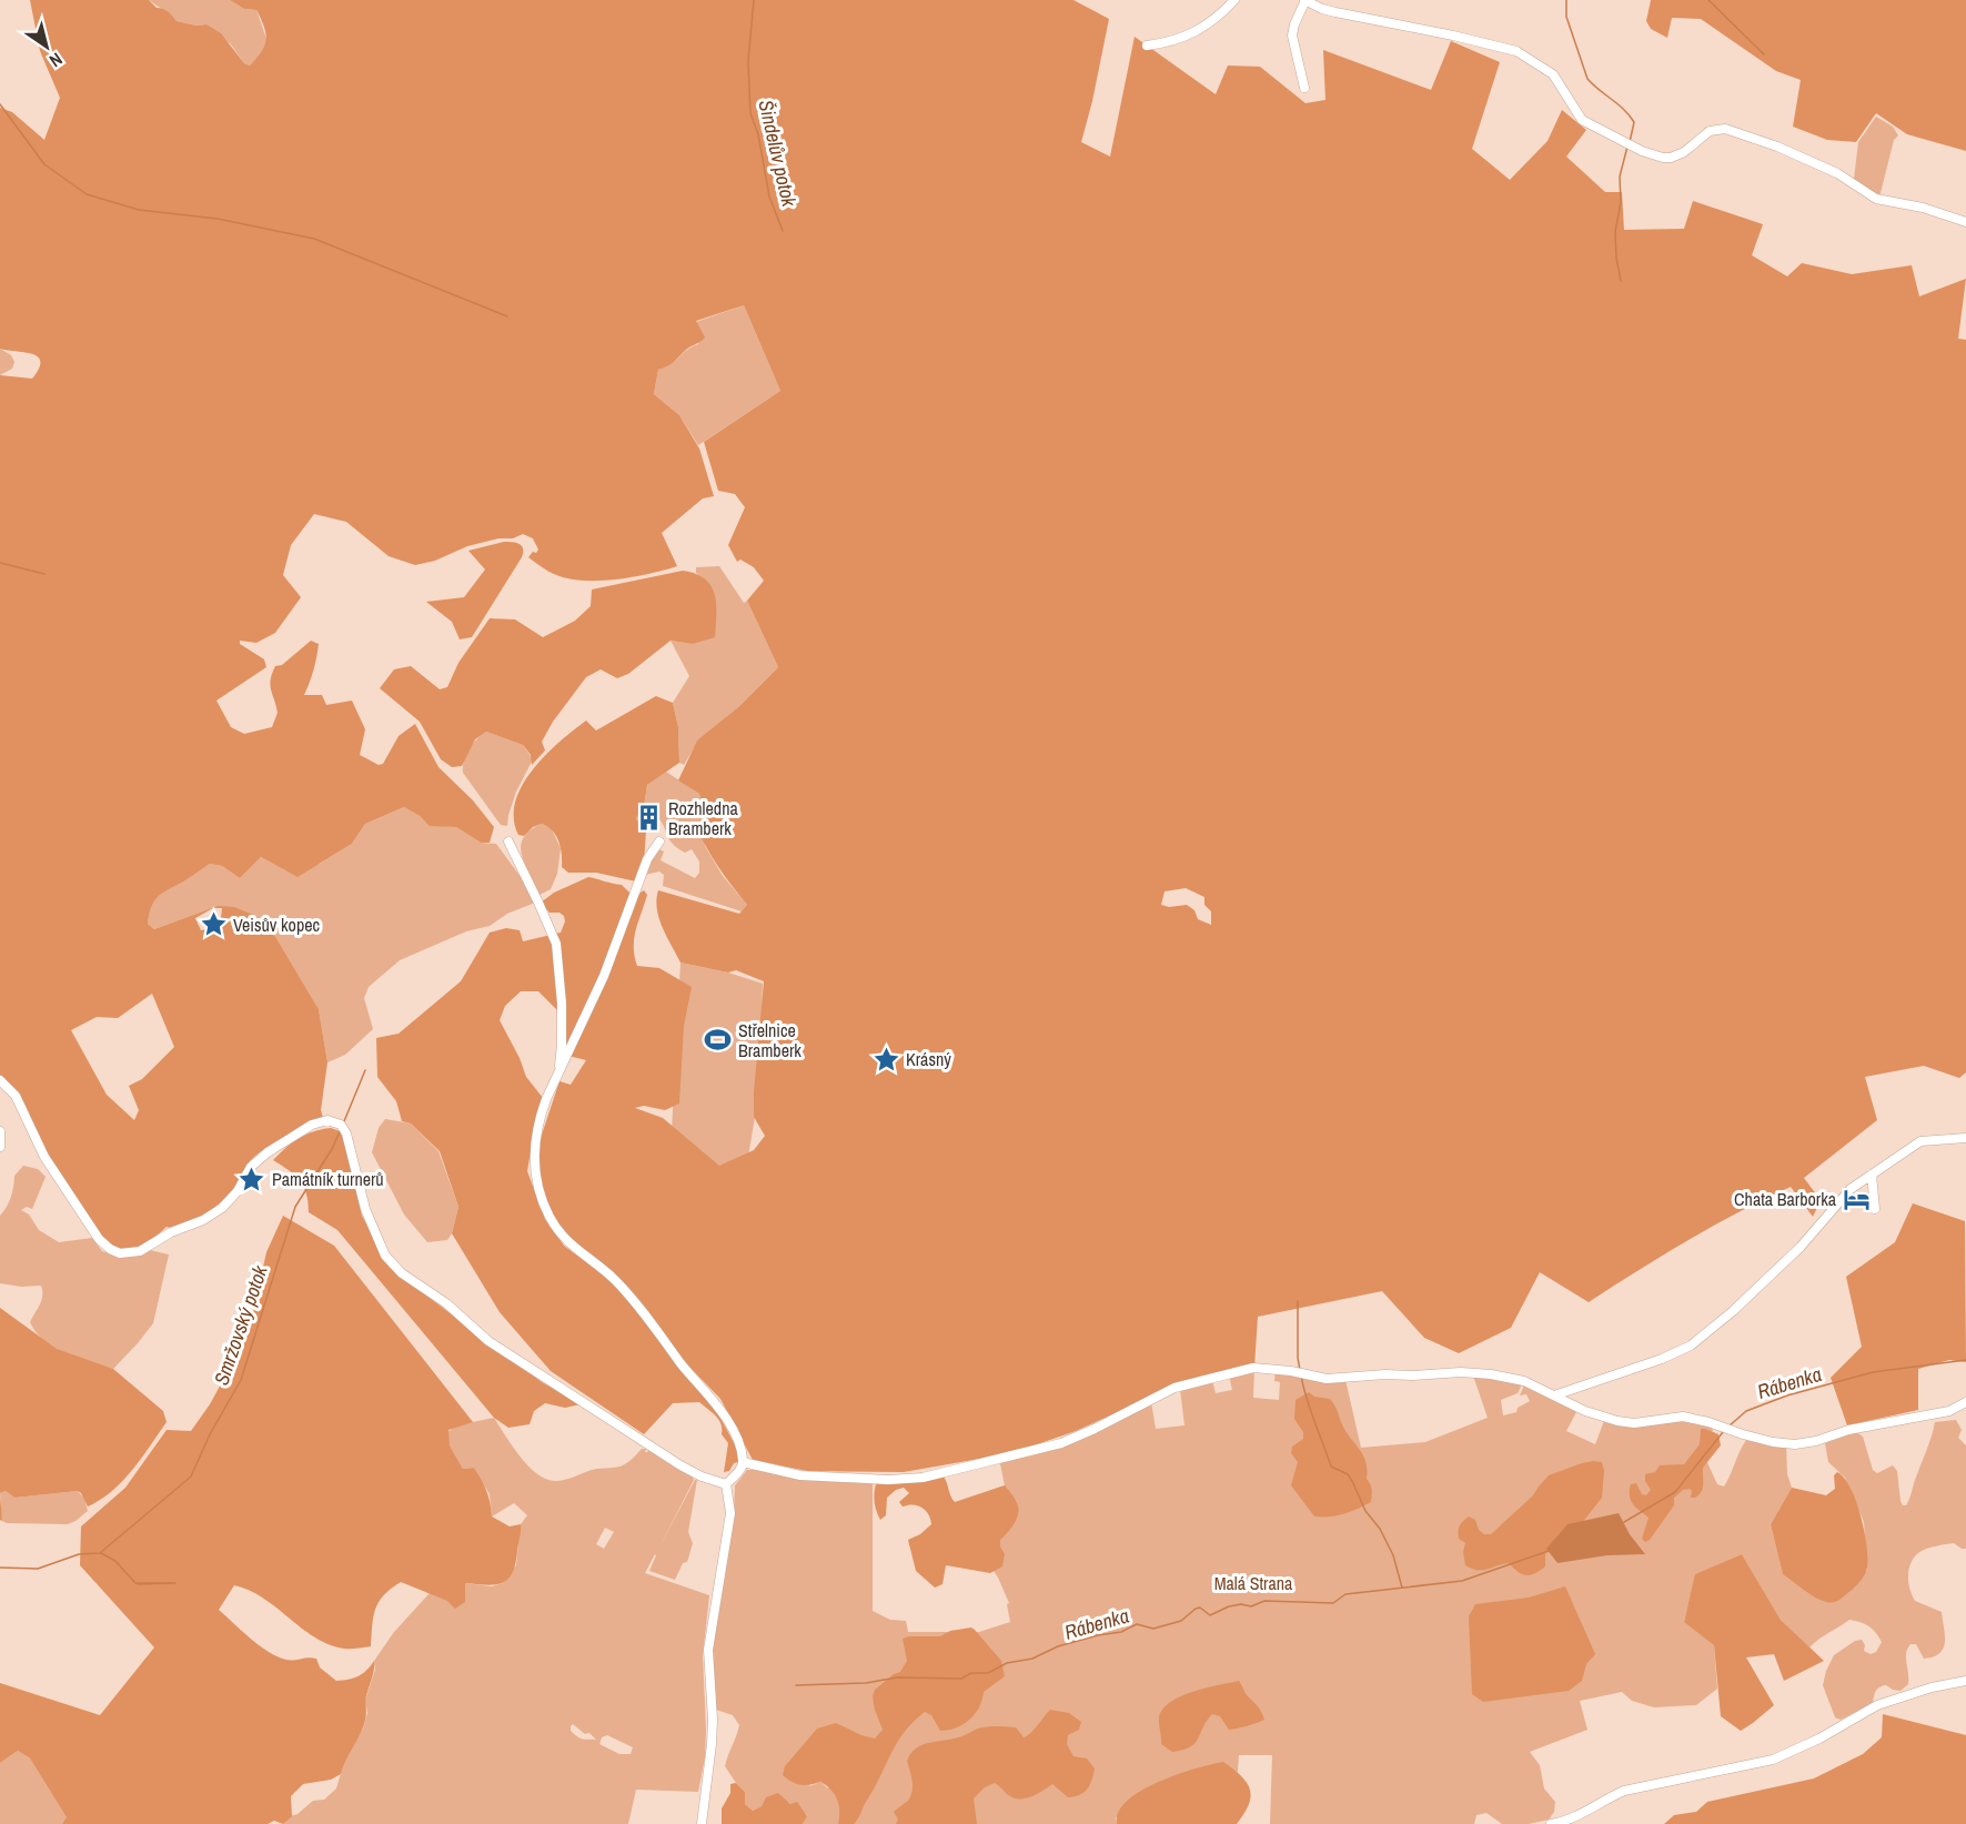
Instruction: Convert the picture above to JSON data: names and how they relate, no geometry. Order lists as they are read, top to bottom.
{
  "water": ["Šindelův potok", "Smržovský potok", "Rábenka"],
  "parks": ["Malá Strana"],
  "places": {
    "building": ["Rozhledna Bramberk"],
    "place": ["Veisův kopec", "Krásný", "Památník turnerů"],
    "sports": ["Střelnice Bramberk"],
    "hotel": ["Chata Barborka"]
  },
  "north": "bottom right"
}
